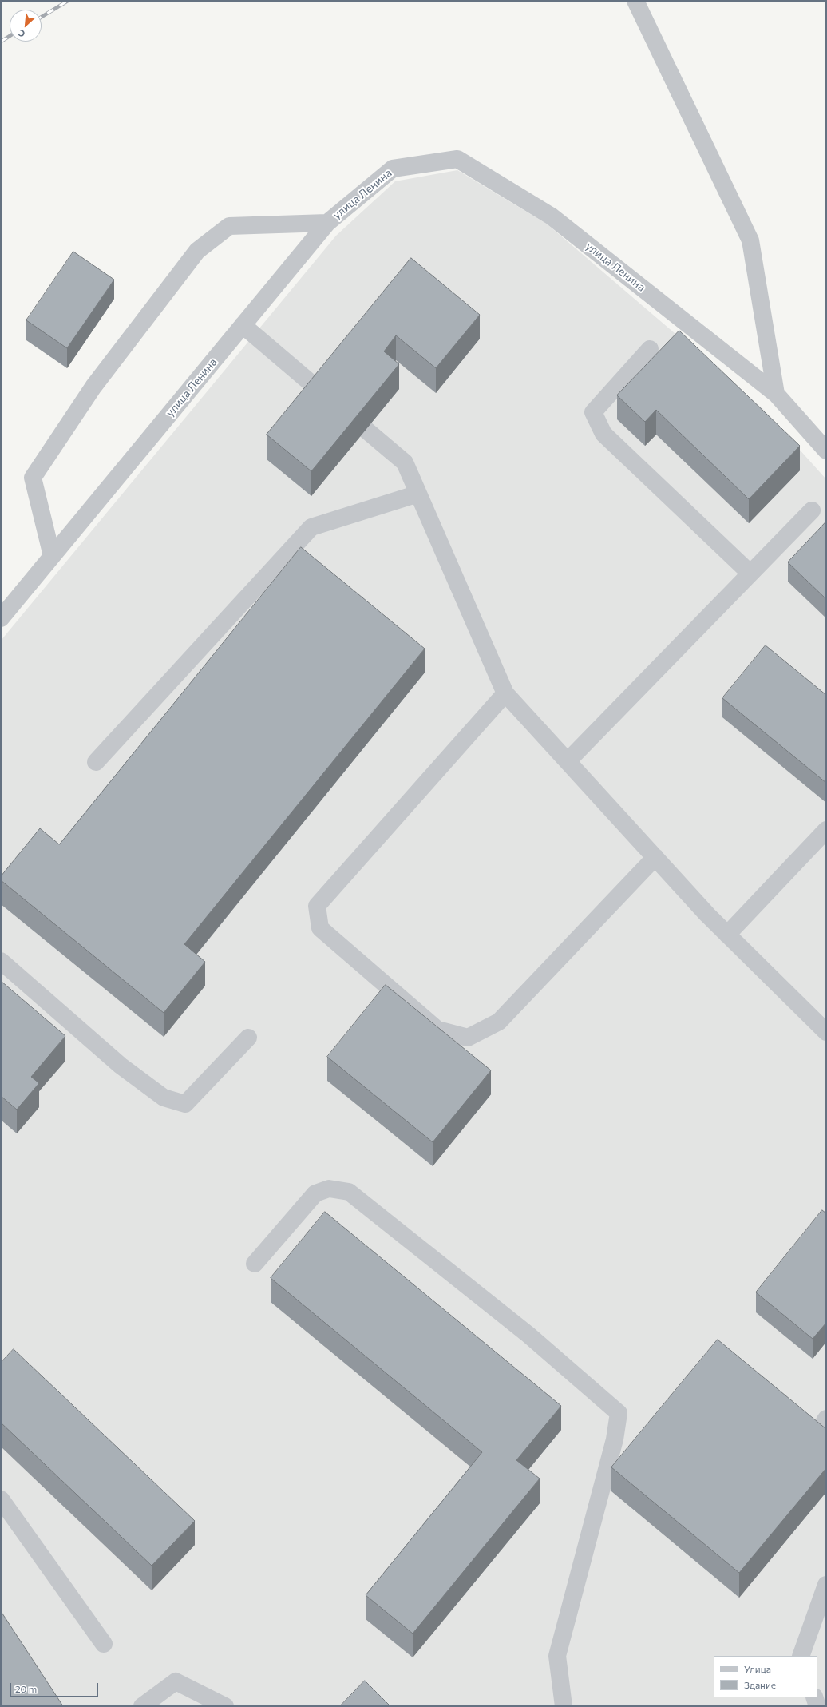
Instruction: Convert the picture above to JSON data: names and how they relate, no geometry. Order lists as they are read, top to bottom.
{
  "streets": {
    "street": ["улица Ленина"]
  },
  "legend": ["Улица", "Здание"],
  "scale_bar": "20 m",
  "north": "bottom left"
}
